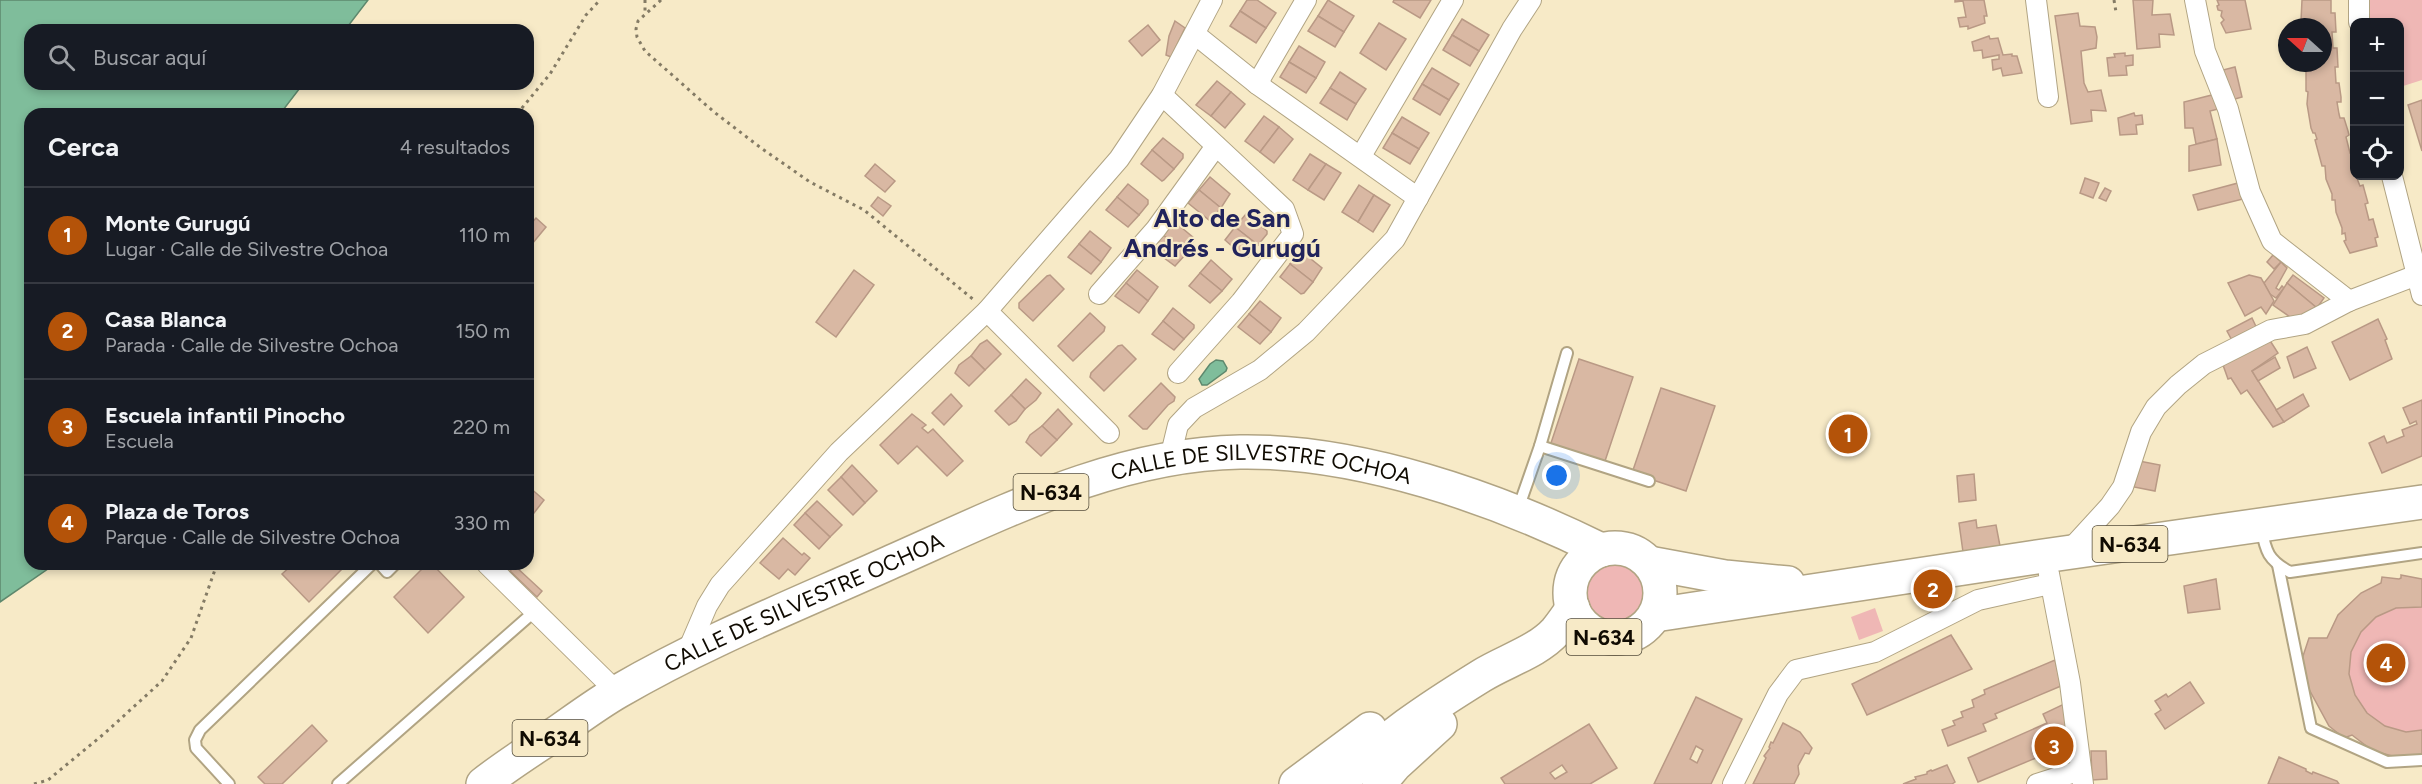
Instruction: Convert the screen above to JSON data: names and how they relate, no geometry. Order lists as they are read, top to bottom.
{
  "streets": {
    "highway": ["CALLE DE SILVESTRE OCHOA", "N-634"]
  },
  "crossings": [
    ["CALLE DE SILVESTRE OCHOA", "N-634"]
  ],
  "districts": ["Alto de San Andrés - Gurugú"],
  "north": "left",
  "page": {
    "map_buttons": ["+", "−"],
    "search": "Buscar aquí",
    "heading": ["Cerca", "4 resultados"],
    "list": [
      {
        "mark": "1",
        "name": "Monte Gurugú",
        "note": "Lugar · Calle de Silvestre Ochoa",
        "value": "110 m"
      },
      {
        "mark": "2",
        "name": "Casa Blanca",
        "note": "Parada · Calle de Silvestre Ochoa",
        "value": "150 m"
      },
      {
        "mark": "3",
        "name": "Escuela infantil Pinocho",
        "note": "Escuela",
        "value": "220 m"
      },
      {
        "mark": "4",
        "name": "Plaza de Toros",
        "note": "Parque · Calle de Silvestre Ochoa",
        "value": "330 m"
      }
    ],
    "pins": [
      "1",
      "2",
      "4",
      "3"
    ]
  }
}
